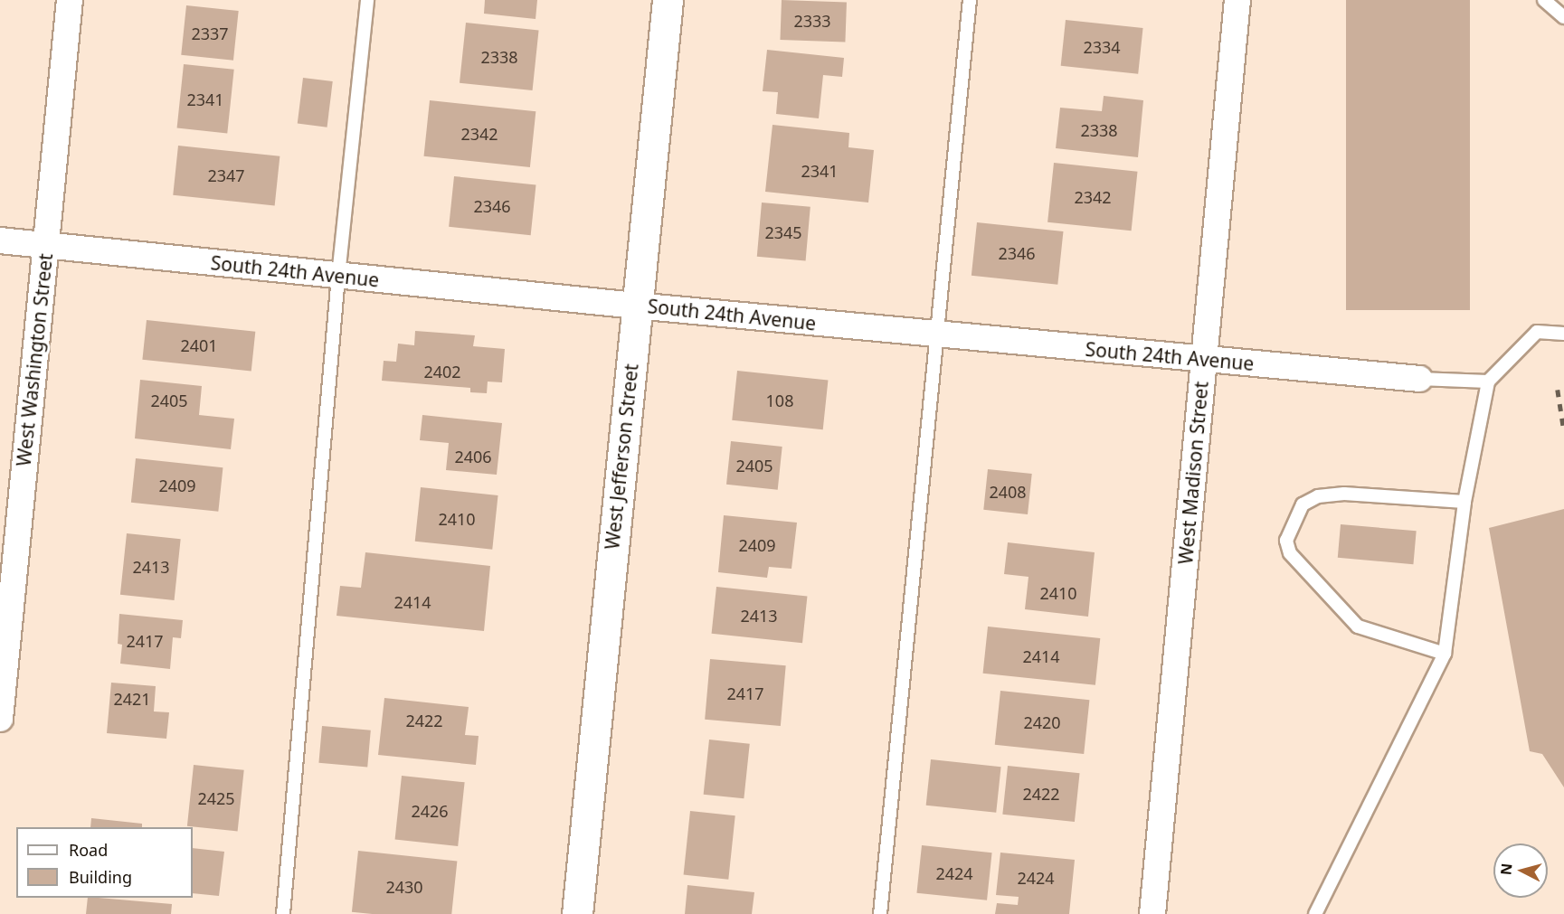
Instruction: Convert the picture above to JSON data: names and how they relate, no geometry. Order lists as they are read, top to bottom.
{
  "streets": {
    "street": [
      "South 24th Avenue",
      "West Washington Street",
      "West Jefferson Street",
      "West Madison Street"
    ]
  },
  "crossings": [
    ["South 24th Avenue", "West Washington Street"],
    ["South 24th Avenue", "West Jefferson Street"],
    ["South 24th Avenue", "West Madison Street"]
  ],
  "house_numbers": [
    "2333",
    "2337",
    "2334",
    "2338",
    "2341",
    "2338",
    "2342",
    "2341",
    "2347",
    "2342",
    "2346",
    "2345",
    "2346",
    "2401",
    "2402",
    "2405",
    "108",
    "2406",
    "2405",
    "2409",
    "2408",
    "2410",
    "2409",
    "2413",
    "2410",
    "2414",
    "2413",
    "2417",
    "2414",
    "2417",
    "2421",
    "2422",
    "2420",
    "2422",
    "2425",
    "2426",
    "2424",
    "2424",
    "2430"
  ],
  "legend": ["Road", "Building"],
  "north": "left"
}
